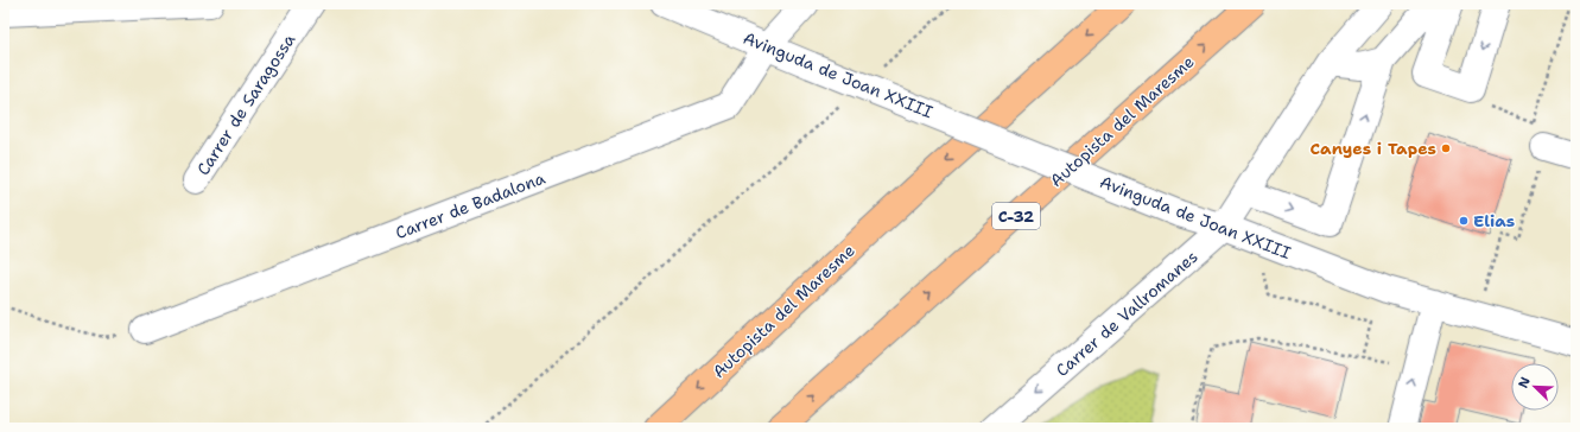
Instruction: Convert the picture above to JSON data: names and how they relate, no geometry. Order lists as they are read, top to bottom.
{
  "streets": {
    "highway": ["Autopista del Maresme", "C-32"],
    "street": [
      "Avinguda de Joan XXIII",
      "Carrer de Saragossa",
      "Carrer de Badalona",
      "Carrer de Vallromanes"
    ]
  },
  "crossings": [
    ["Avinguda de Joan XXIII", "Carrer de Badalona"],
    ["Avinguda de Joan XXIII", "Carrer de Vallromanes"]
  ],
  "one_way": ["Carrer de Vallromanes"],
  "places": ["Canyes i Tapes", "Elias"],
  "north": "top left"
}
